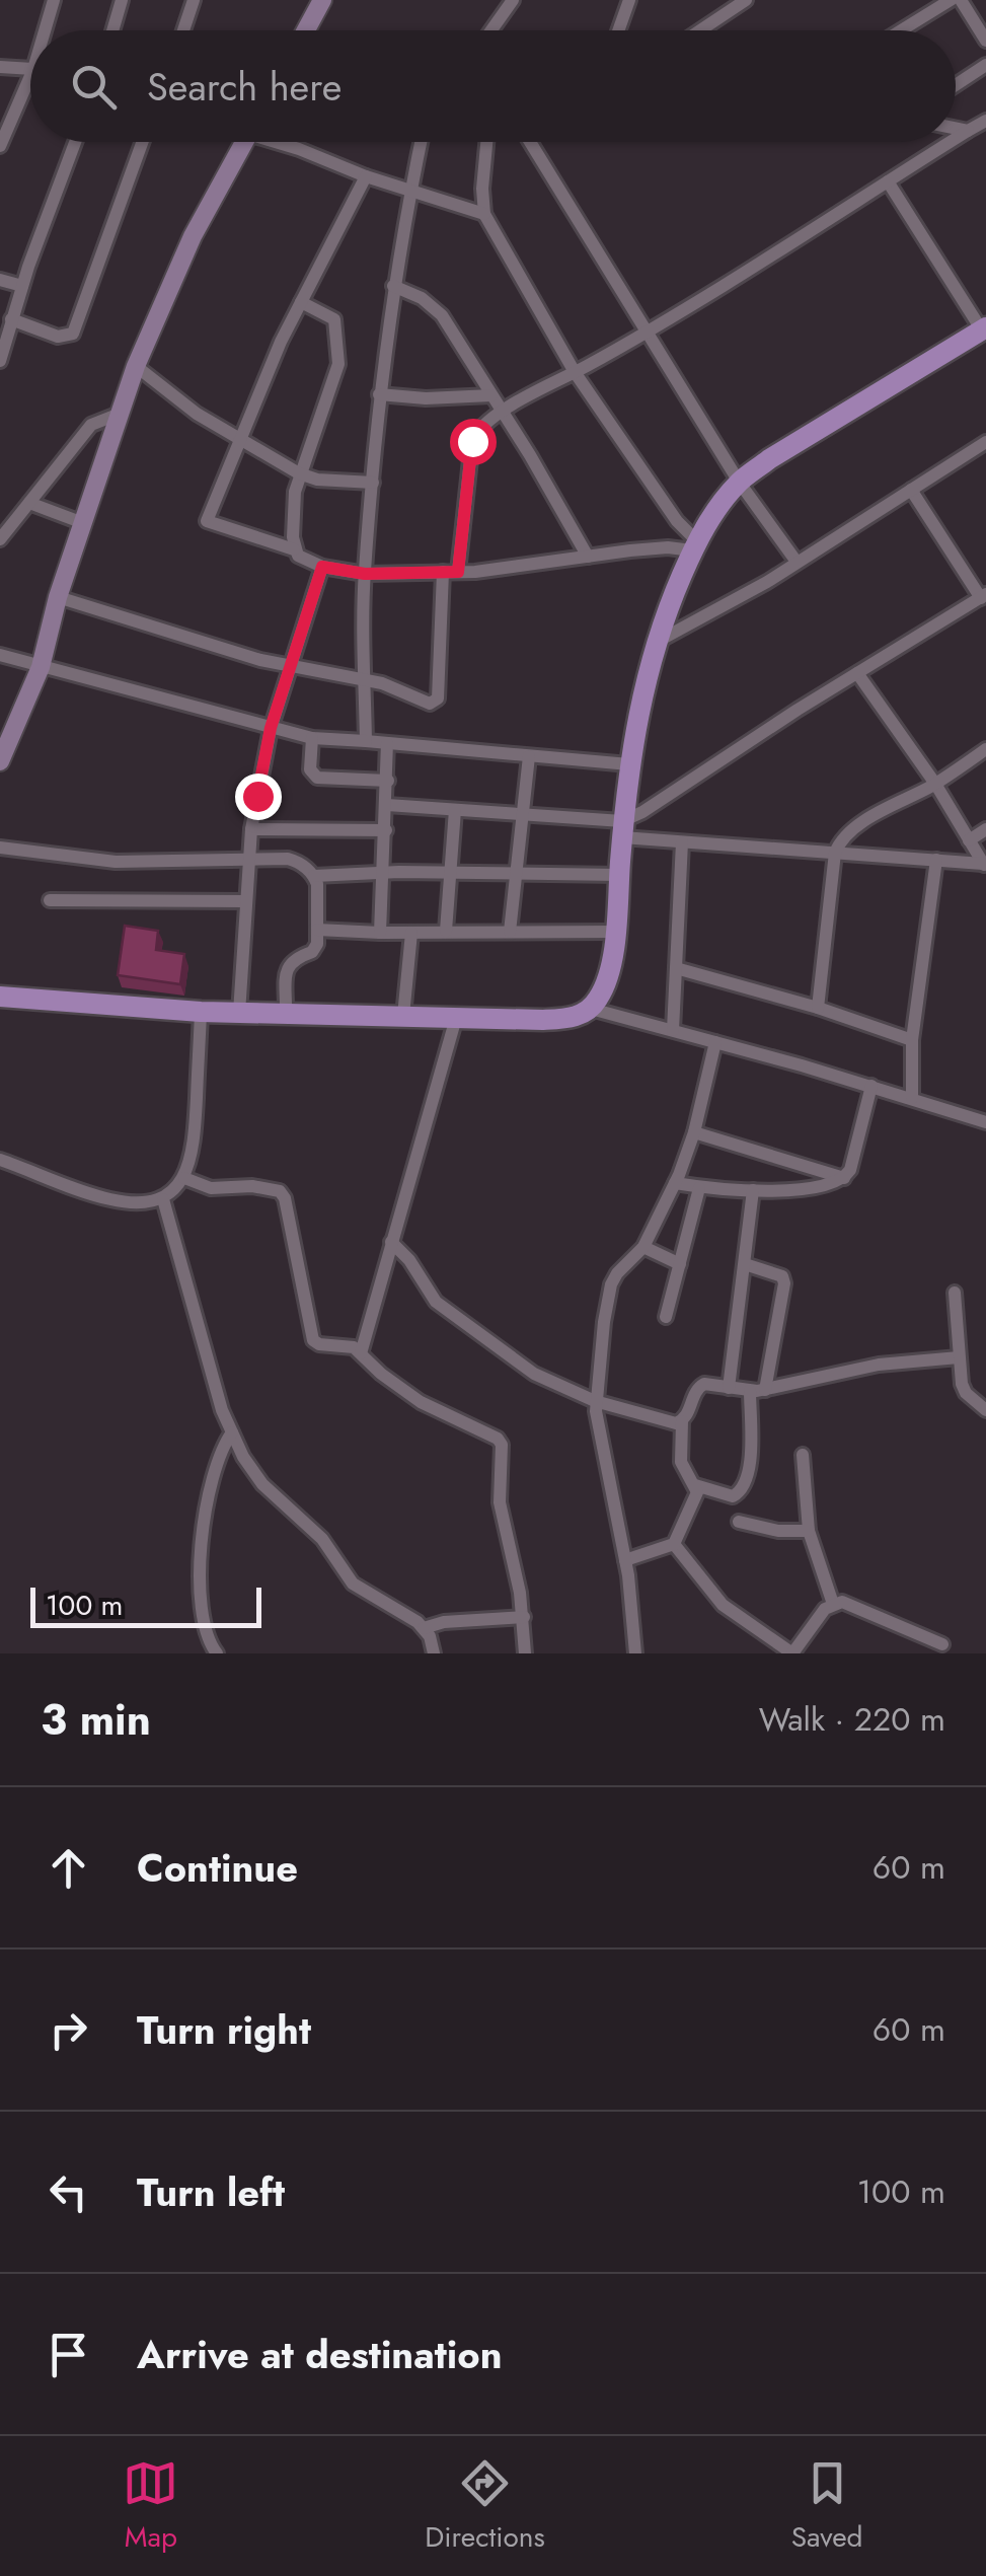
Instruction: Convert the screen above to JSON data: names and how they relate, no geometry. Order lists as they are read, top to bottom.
{
  "scale_bar": "100 m",
  "page": {
    "search": "Search here",
    "scale": "100 m",
    "heading": ["3 min", "Walk · 220 m"],
    "list": [
      ["Continue", "60 m"],
      ["Turn right", "60 m"],
      ["Turn left", "100 m"],
      "Arrive at destination"
    ],
    "nav": ["Map", "Directions", "Saved"]
  }
}
